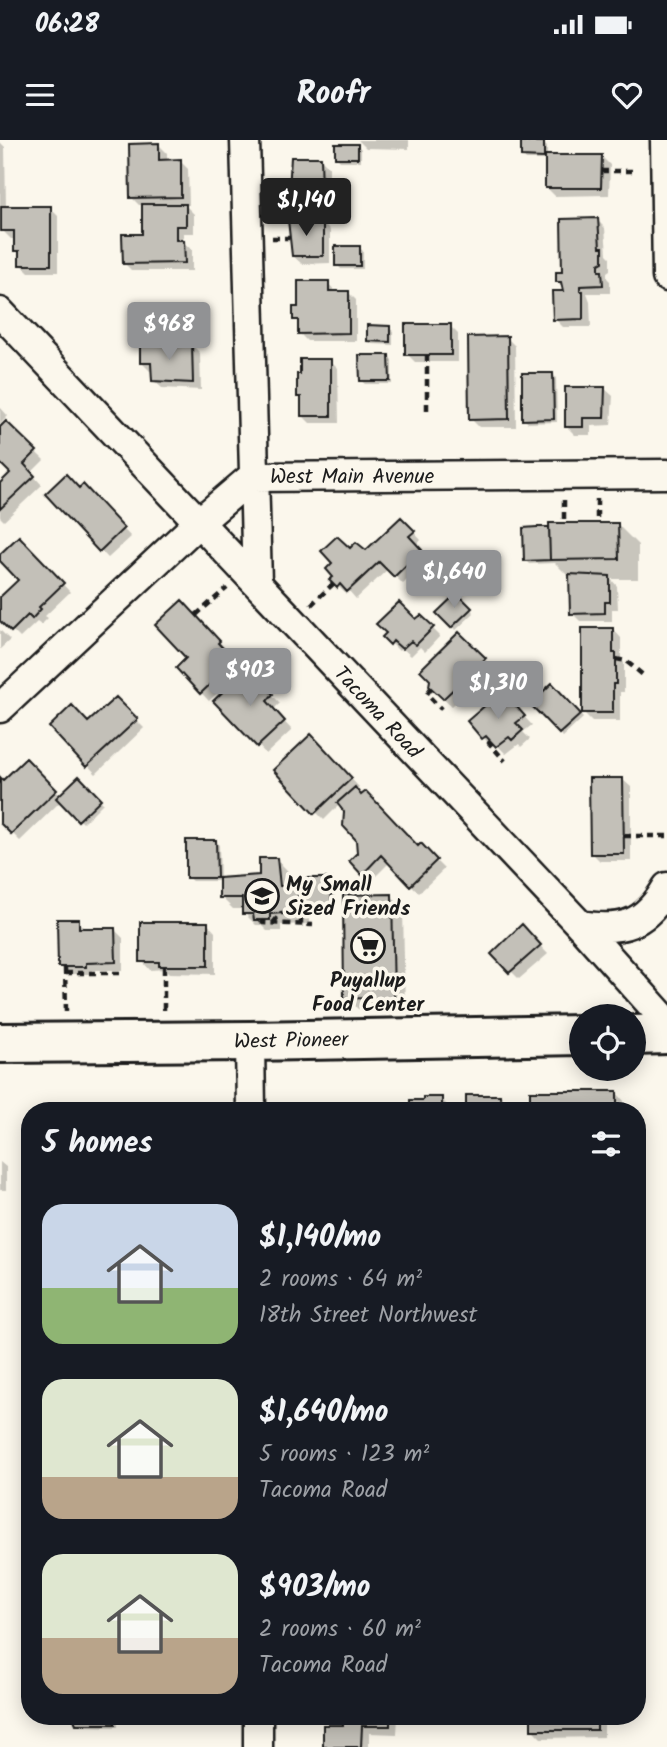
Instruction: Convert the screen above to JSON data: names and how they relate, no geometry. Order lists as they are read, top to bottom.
{
  "streets": {
    "main road": ["West Pioneer"],
    "street": ["West Main Avenue", "Tacoma Road"]
  },
  "crossings": [
    ["West Main Avenue", "Tacoma Road"]
  ],
  "places": {
    "school or university": ["My Small Sized Friends"],
    "supermarket": ["Puyallup Food Center"]
  },
  "page": {
    "status": "06:28",
    "header": "Roofr",
    "price": [
      "$1,140",
      "$968",
      "$1,640",
      "$903",
      "$1,310"
    ],
    "heading": "5 homes",
    "list": [
      {
        "name": "$1,140/mo",
        "note": "2 rooms · 64 m² · 18th Street Northwest"
      },
      {
        "name": "$1,640/mo",
        "note": "5 rooms · 123 m² · Tacoma Road"
      },
      {
        "name": "$903/mo",
        "note": "2 rooms · 60 m² · Tacoma Road"
      }
    ]
  }
}
